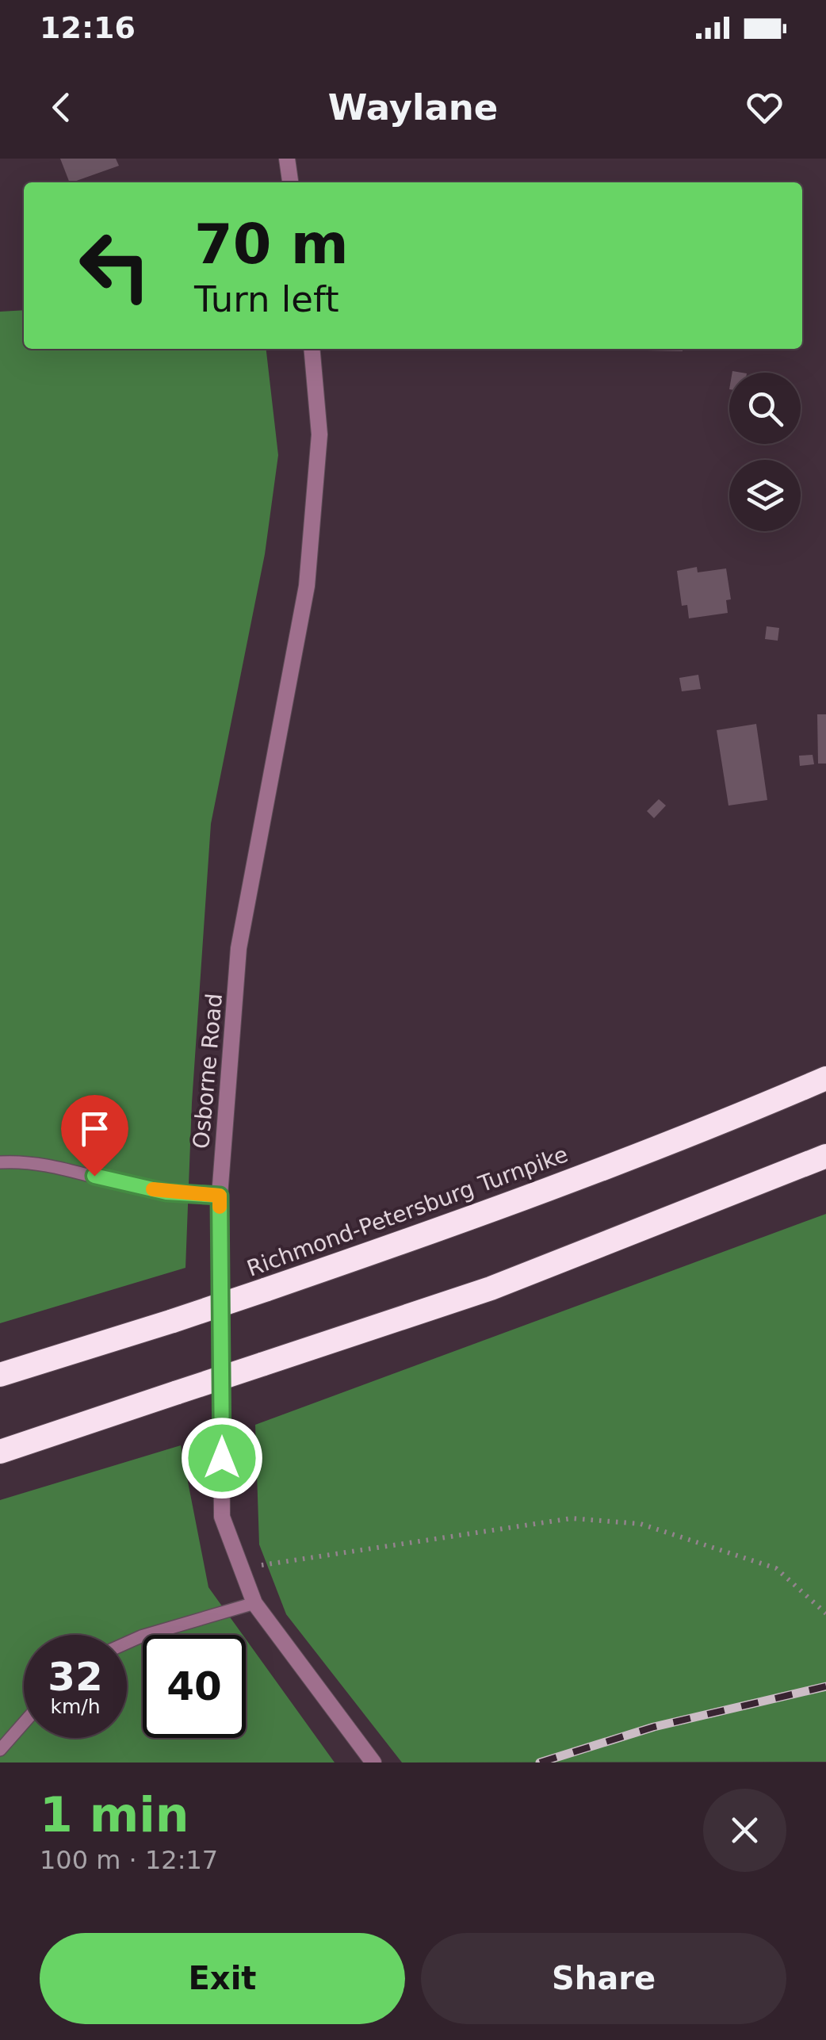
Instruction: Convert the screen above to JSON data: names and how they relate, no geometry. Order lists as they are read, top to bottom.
{
  "streets": {
    "highway": ["Richmond-Petersburg Turnpike"],
    "street": ["Osborne Road"]
  },
  "page": {
    "status": "12:16",
    "header": "Waylane",
    "turn": ["70 m", "Turn left"],
    "speed": "32 km/h",
    "limit": "40",
    "heading": ["1 min", "100 m · 12:17"],
    "buttons": ["Exit", "Share"]
  }
}
